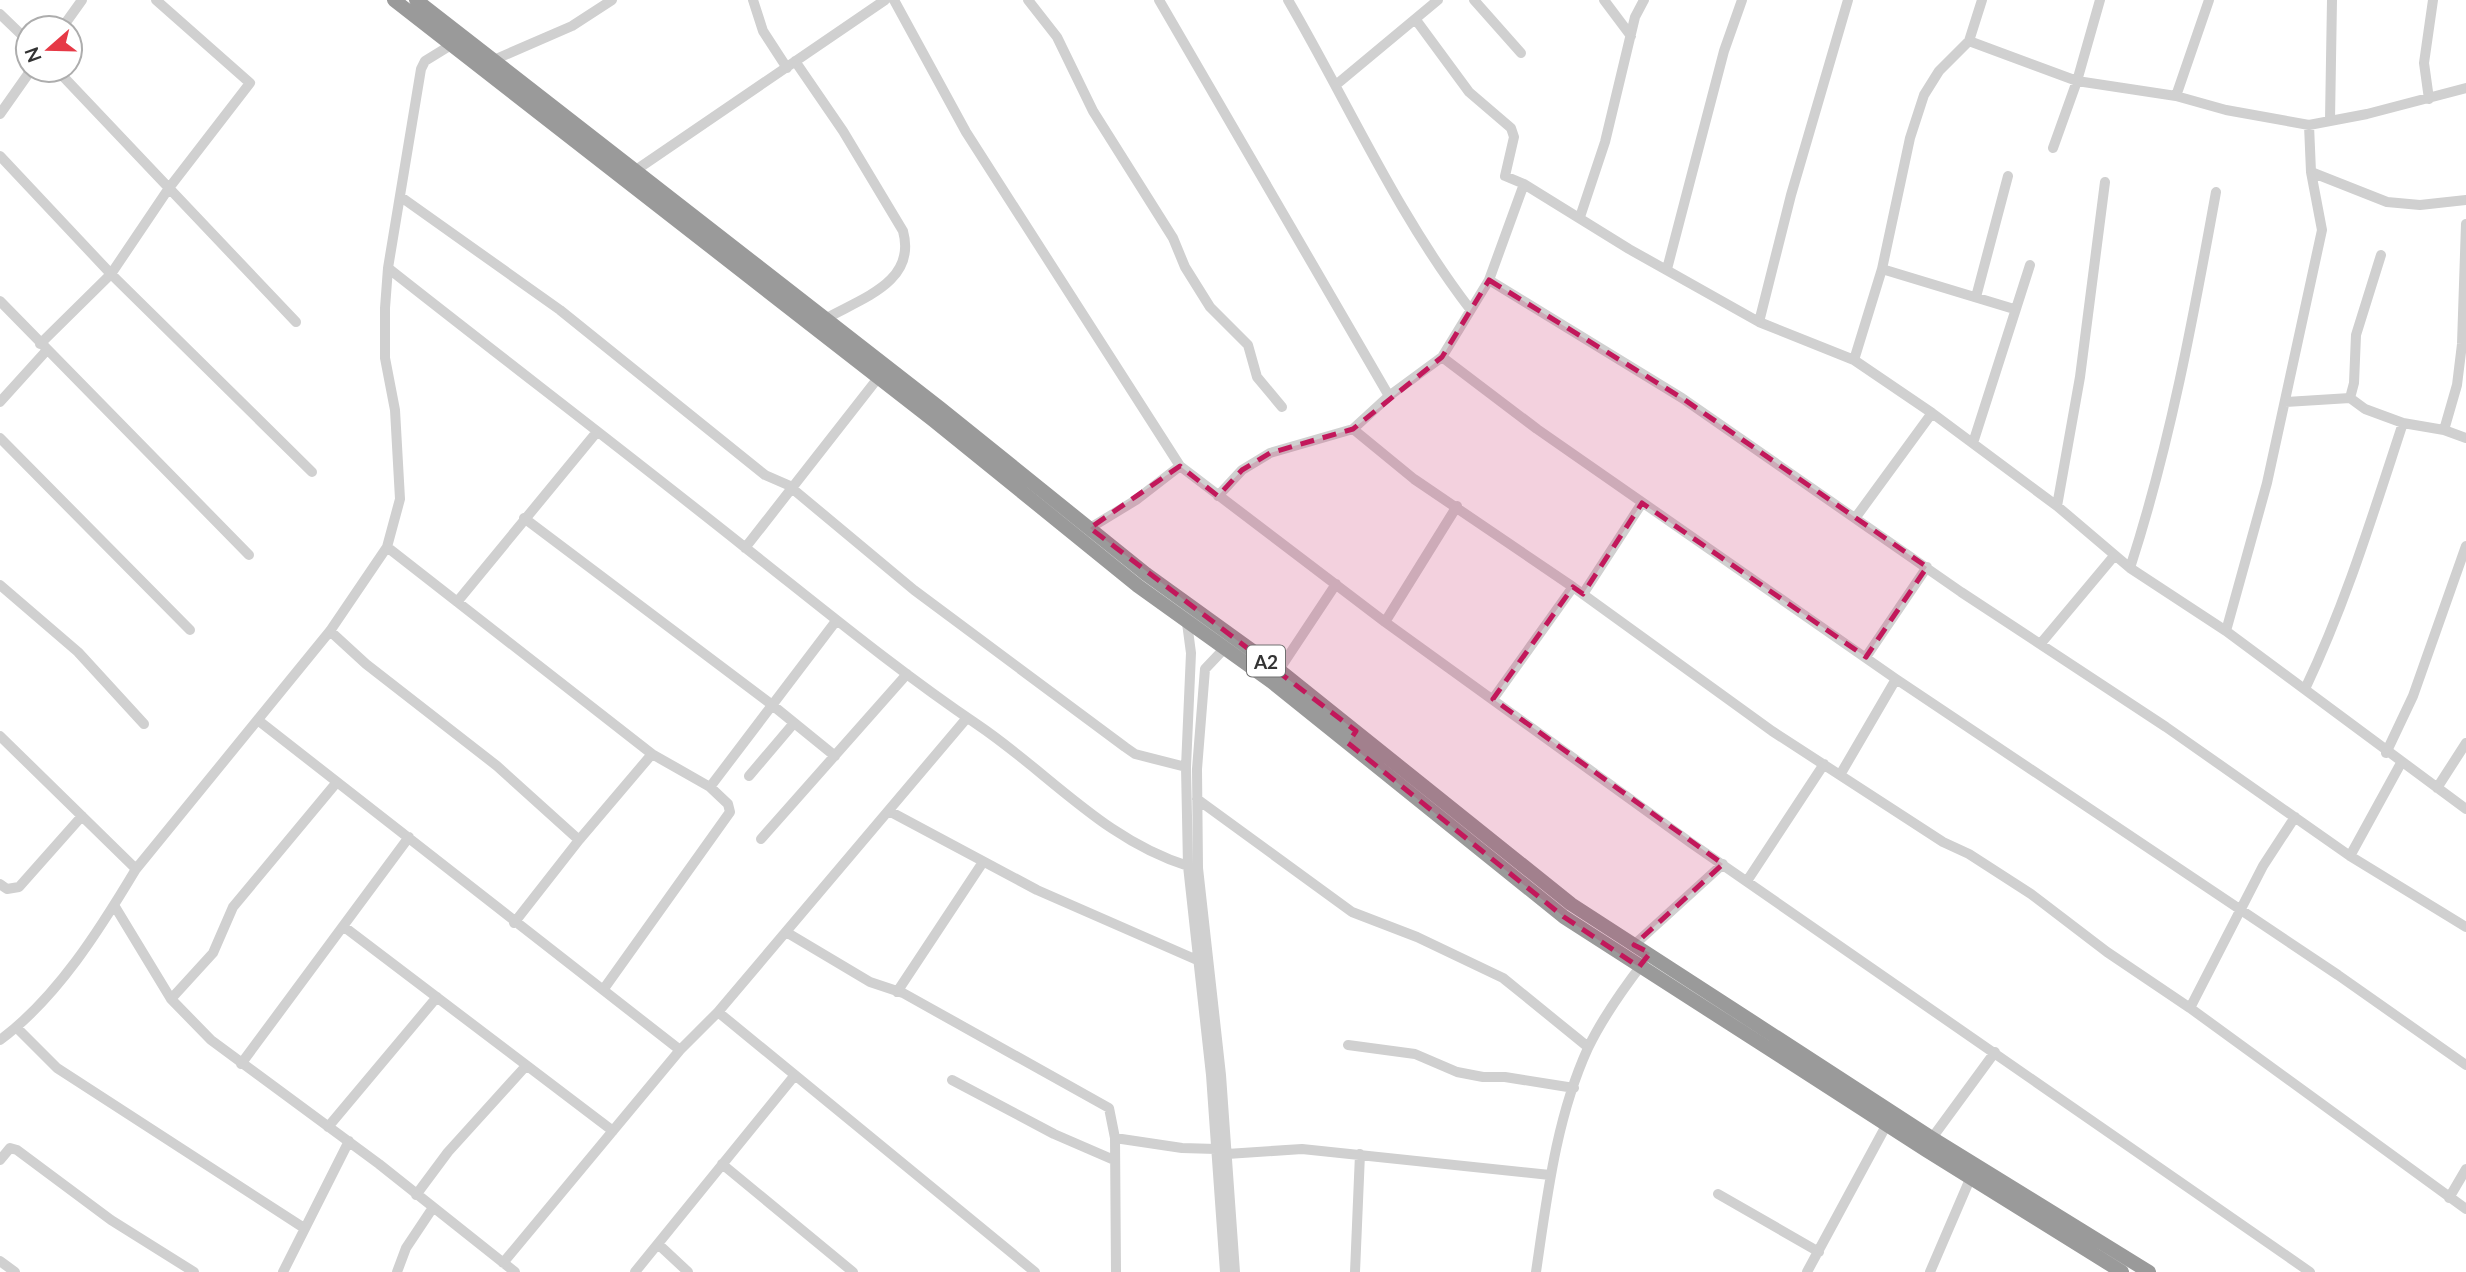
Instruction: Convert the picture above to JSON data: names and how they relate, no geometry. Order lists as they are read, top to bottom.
{
  "streets": {
    "highway": ["A2"]
  },
  "north": "left"
}
